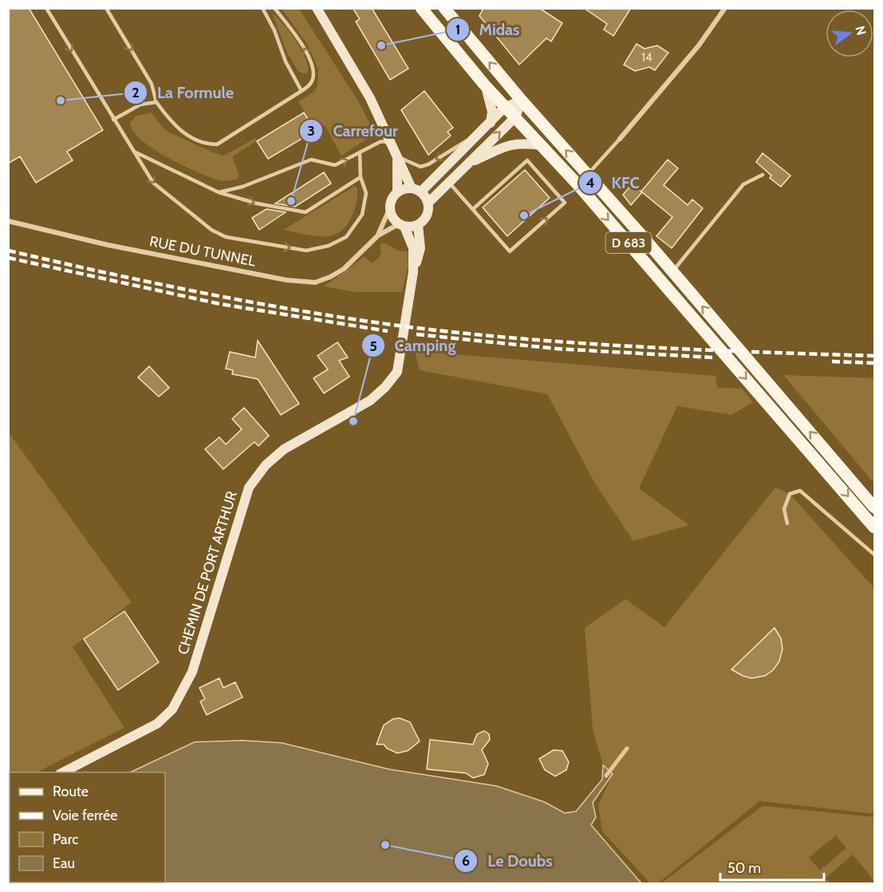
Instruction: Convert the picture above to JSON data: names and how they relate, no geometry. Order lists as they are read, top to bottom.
{
  "streets": {
    "main road": ["D 683"],
    "street": ["RUE DU TUNNEL", "CHEMIN DE PORT ARTHUR"]
  },
  "crossings": [
    ["RUE DU TUNNEL", "CHEMIN DE PORT ARTHUR"]
  ],
  "places": [
    "Midas",
    "La Formule",
    "Carrefour",
    "KFC",
    "Camping",
    "Le Doubs"
  ],
  "house_numbers": ["14"],
  "legend": [
    "Route",
    "Voie ferrée",
    "Parc",
    "Eau"
  ],
  "scale_bar": "50 m",
  "north": "right"
}
